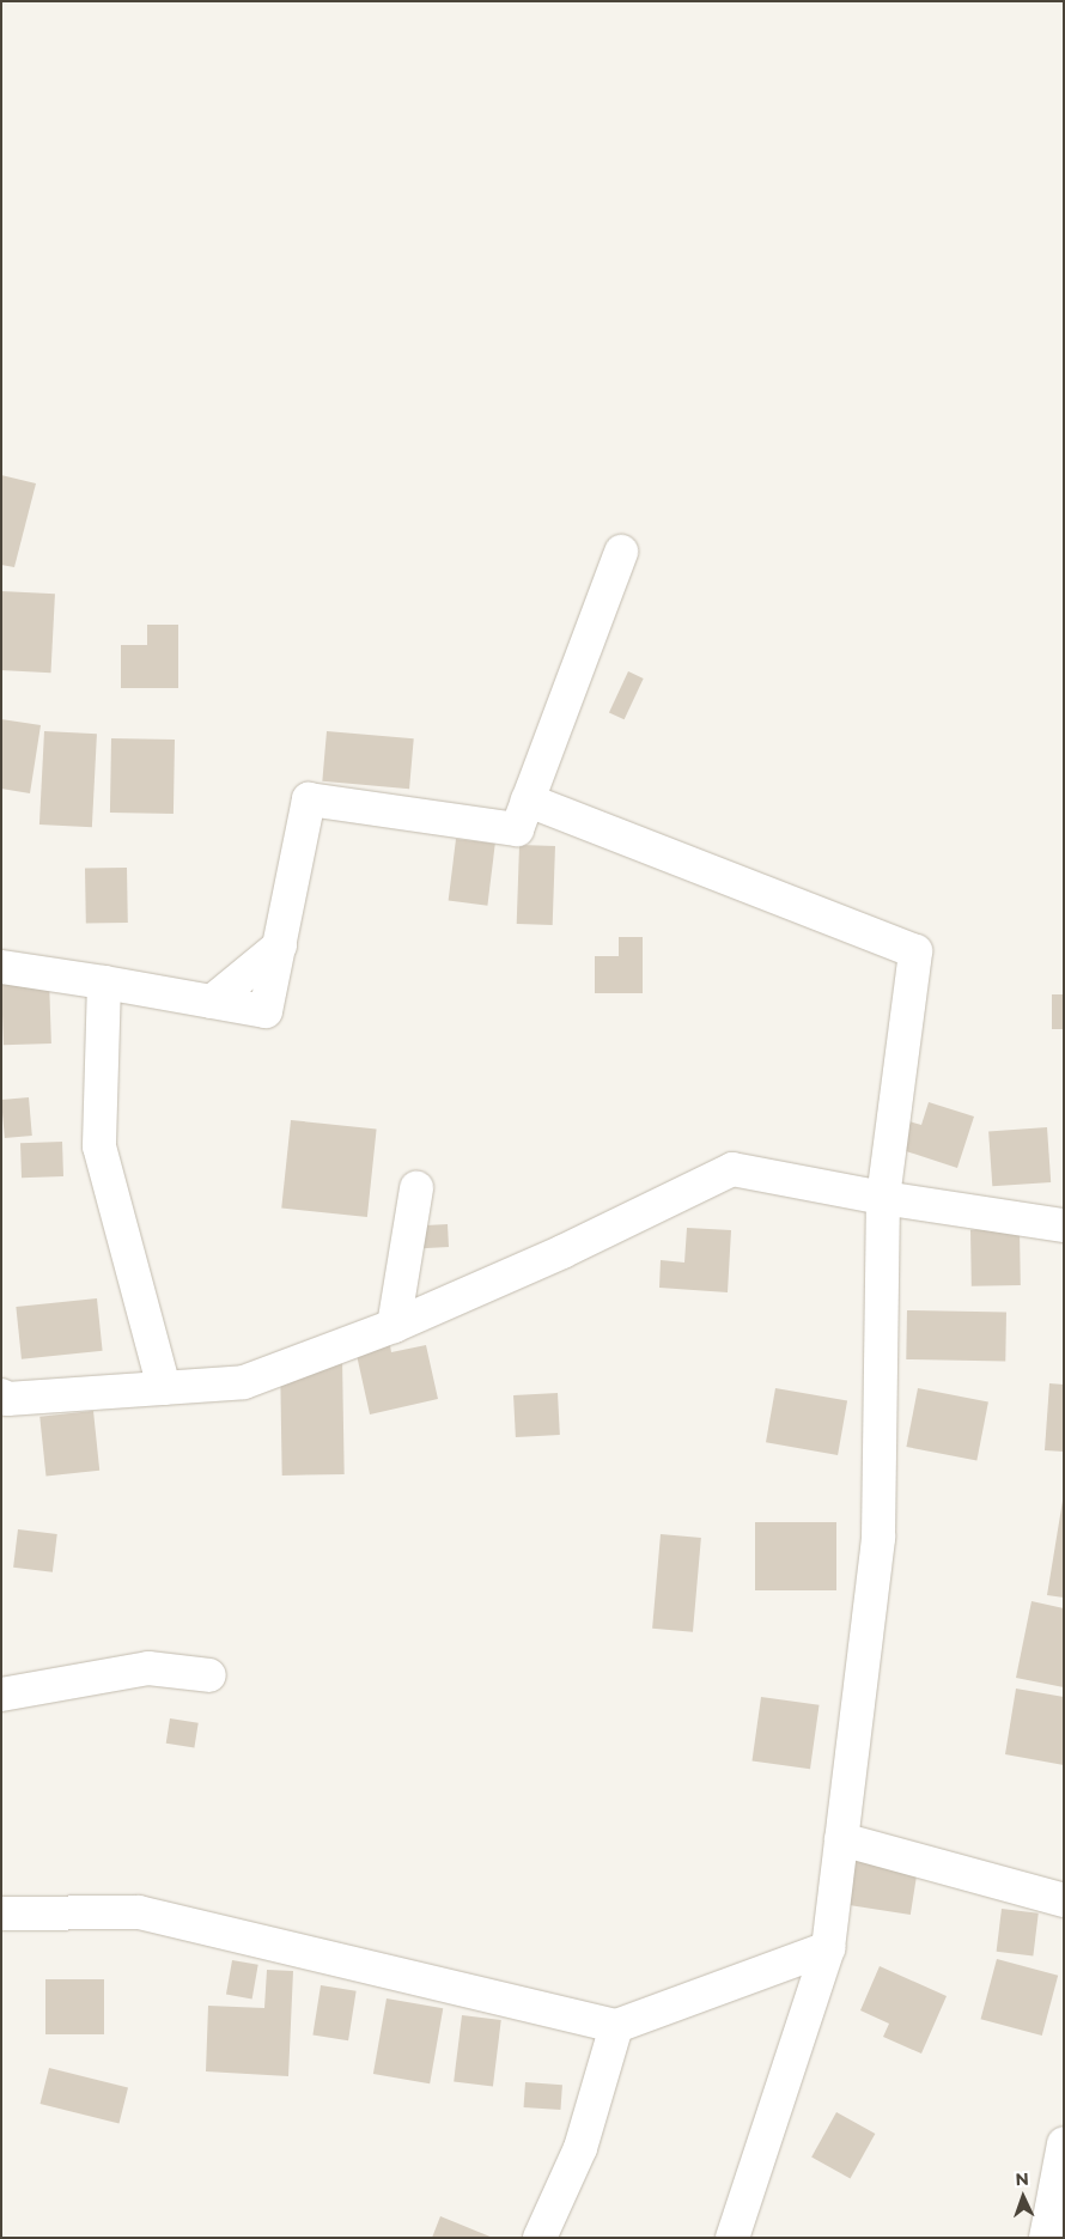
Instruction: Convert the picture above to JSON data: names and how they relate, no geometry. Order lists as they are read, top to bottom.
{
  "north": "top"
}
